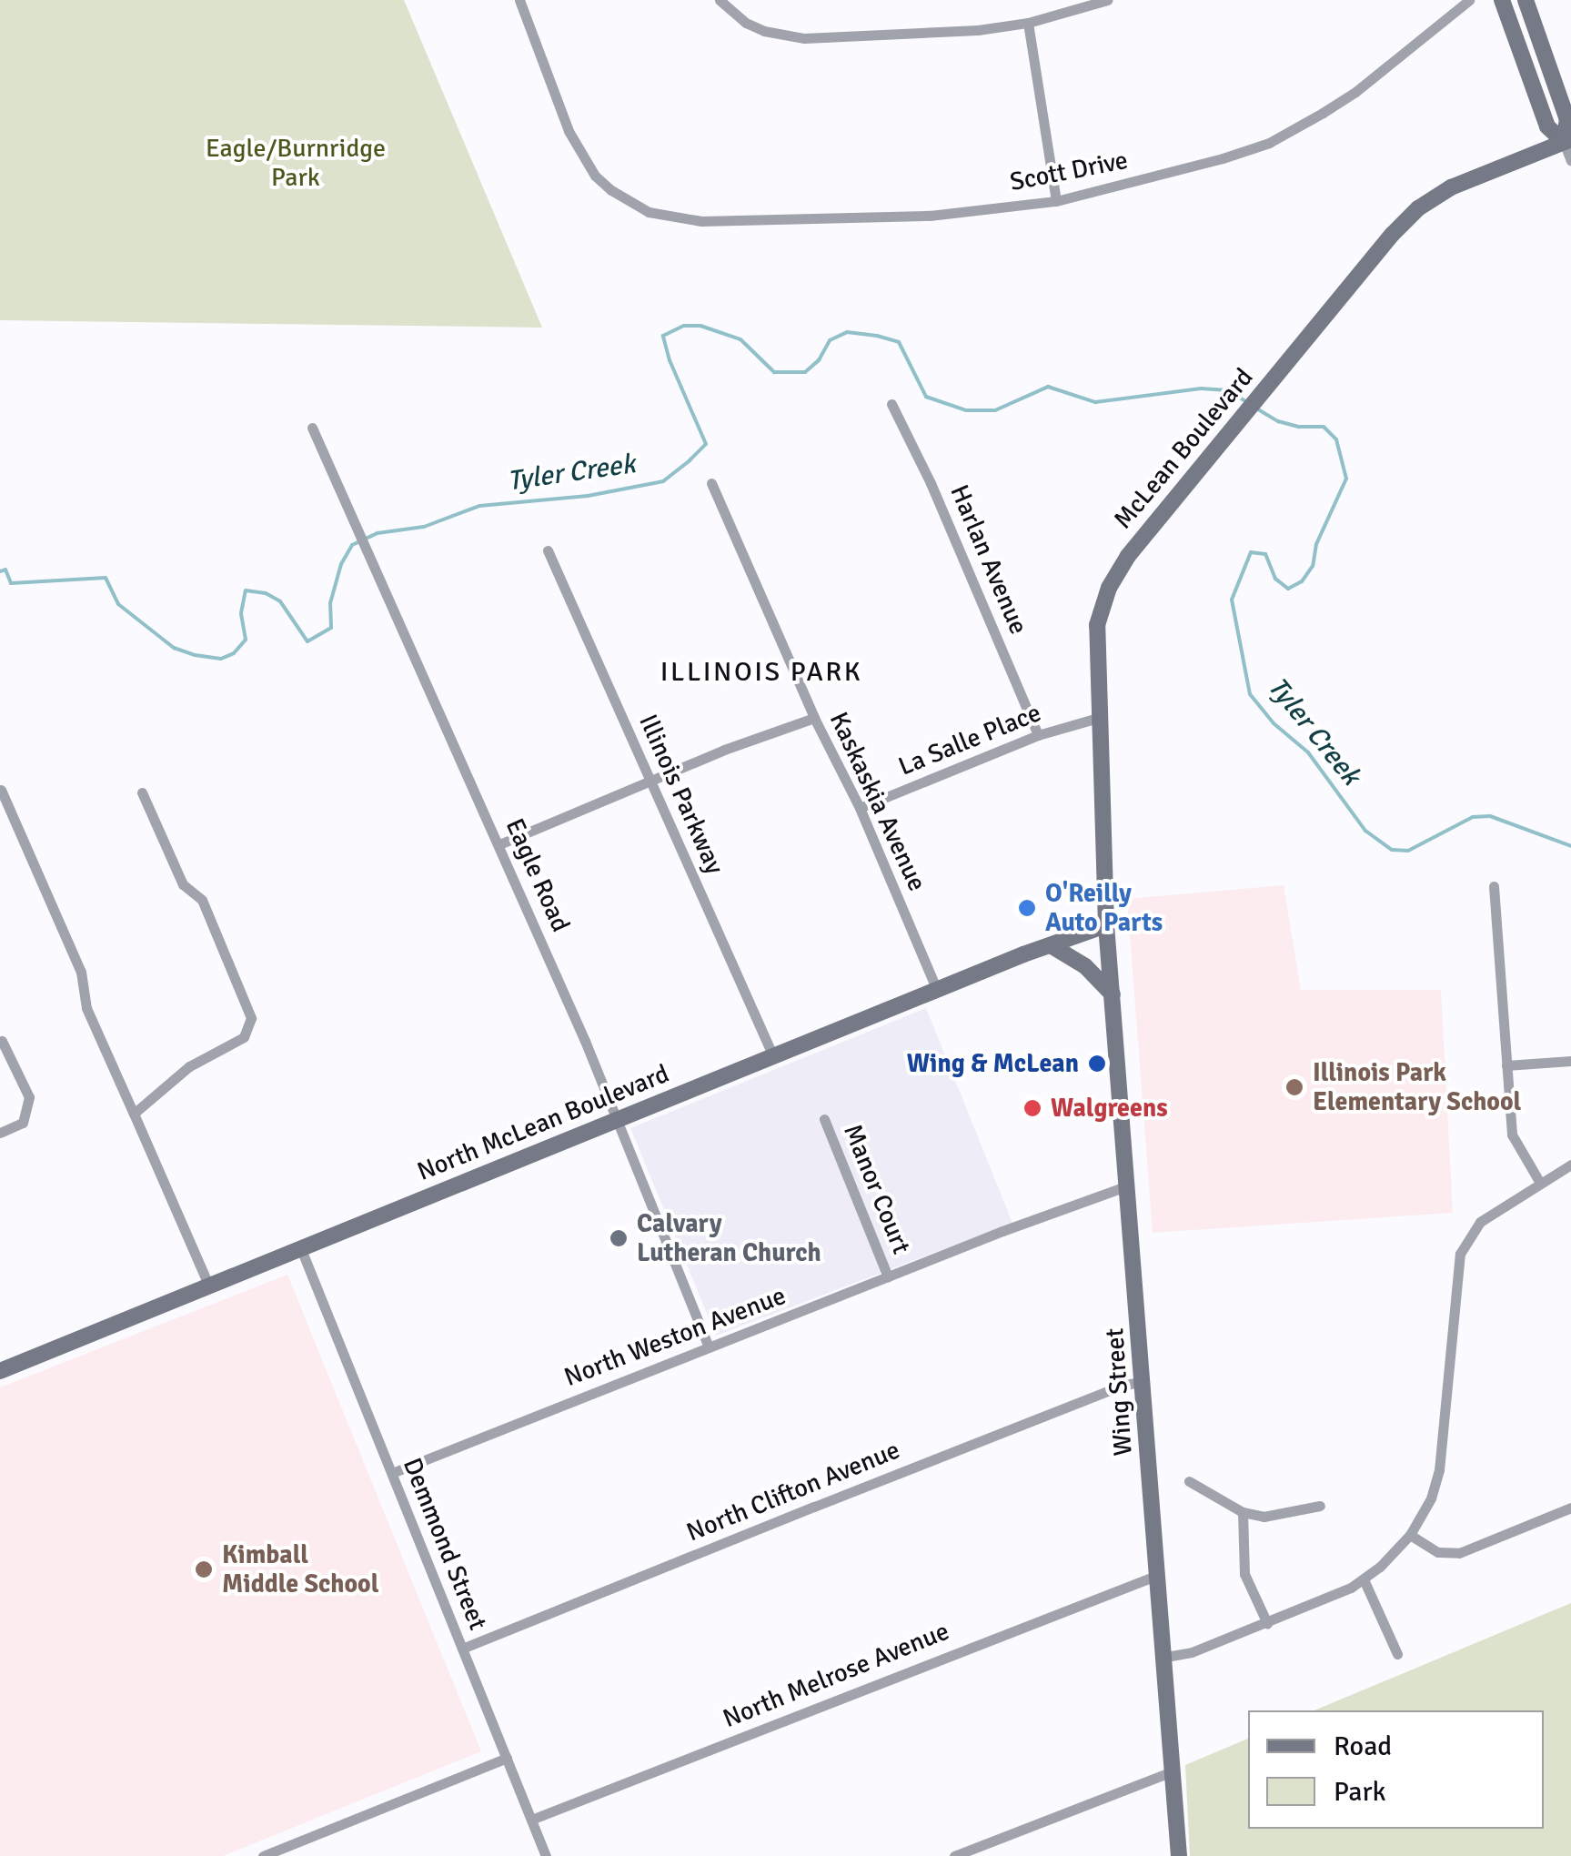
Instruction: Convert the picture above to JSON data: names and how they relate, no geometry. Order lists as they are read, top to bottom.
{
  "streets": {
    "main road": ["McLean Boulevard", "North McLean Boulevard", "Wing Street"],
    "street": [
      "Scott Drive",
      "Harlan Avenue",
      "La Salle Place",
      "Illinois Parkway",
      "Kaskaskia Avenue",
      "Eagle Road",
      "Manor Court",
      "North Weston Avenue",
      "North Clifton Avenue",
      "Demmond Street",
      "North Melrose Avenue"
    ]
  },
  "crossings": [
    ["McLean Boulevard", "La Salle Place"],
    ["McLean Boulevard", "North McLean Boulevard"],
    ["McLean Boulevard", "Wing Street"],
    ["Harlan Avenue", "La Salle Place"],
    ["La Salle Place", "Kaskaskia Avenue"],
    ["Illinois Parkway", "North McLean Boulevard"],
    ["Kaskaskia Avenue", "North McLean Boulevard"],
    ["Eagle Road", "North McLean Boulevard"],
    ["Eagle Road", "North Weston Avenue"],
    ["North McLean Boulevard", "Wing Street"],
    ["North McLean Boulevard", "Demmond Street"],
    ["Manor Court", "North Weston Avenue"],
    ["North Weston Avenue", "Wing Street"],
    ["North Weston Avenue", "Demmond Street"],
    ["Wing Street", "North Clifton Avenue"],
    ["Wing Street", "North Melrose Avenue"],
    ["North Clifton Avenue", "Demmond Street"],
    ["Demmond Street", "North Melrose Avenue"]
  ],
  "districts": ["ILLINOIS PARK"],
  "water": ["Tyler Creek"],
  "parks": ["Eagle/Burnridge Park"],
  "places": [
    "O'Reilly Auto Parts",
    "Wing & McLean",
    "Illinois Park Elementary School",
    "Walgreens",
    "Calvary Lutheran Church",
    "Kimball Middle School"
  ],
  "legend": ["Road", "Park"]
}
